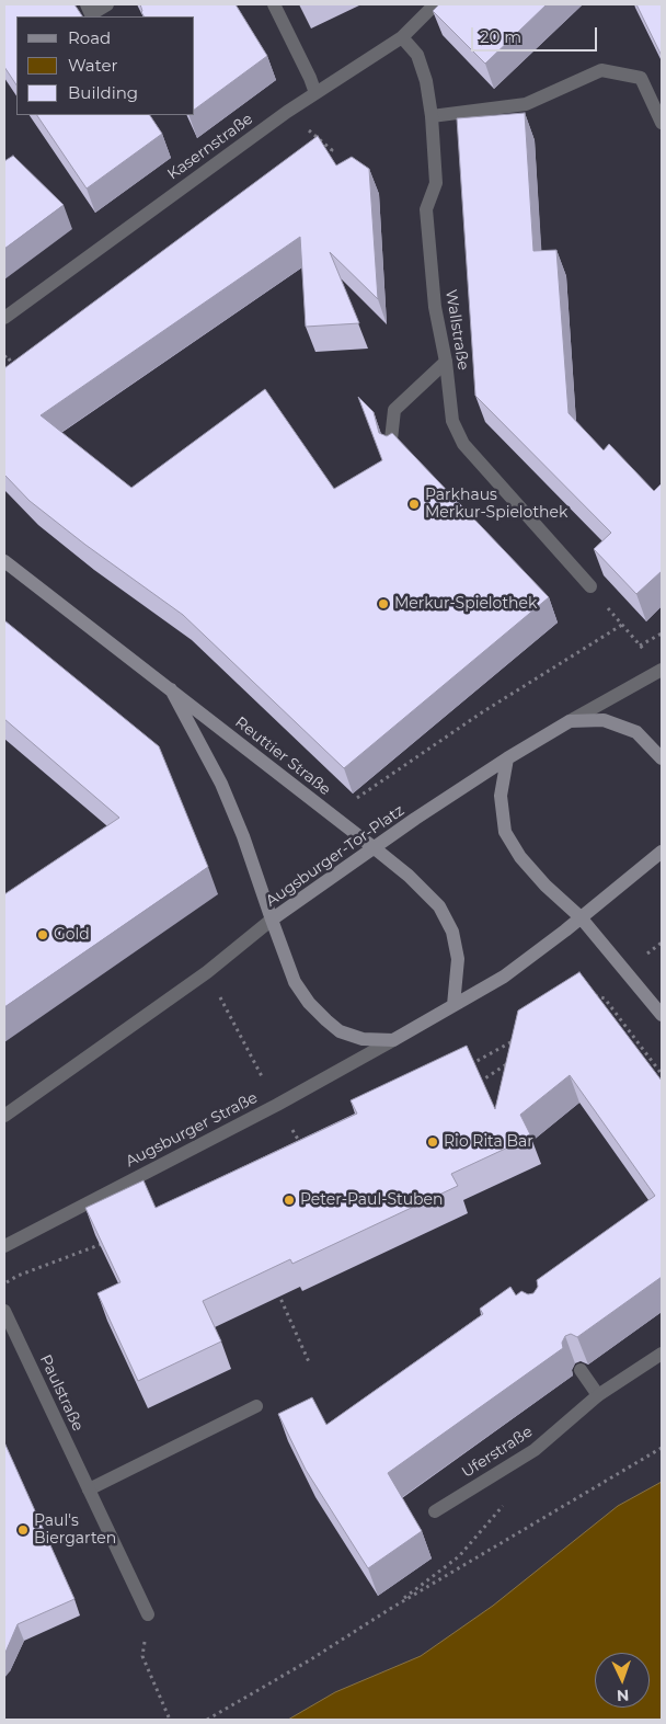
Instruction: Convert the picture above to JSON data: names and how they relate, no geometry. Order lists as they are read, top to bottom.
{
  "streets": {
    "main road": ["Reuttier Straße", "Augsburger-Tor-Platz"],
    "street": [
      "Kasernstraße",
      "Wallstraße",
      "Augsburger Straße",
      "Paulstraße",
      "Uferstraße"
    ]
  },
  "crossings": [
    ["Kasernstraße", "Wallstraße"],
    ["Reuttier Straße", "Augsburger-Tor-Platz"],
    ["Reuttier Straße", "Augsburger Straße"],
    ["Augsburger-Tor-Platz", "Augsburger Straße"]
  ],
  "places": [
    "Parkhaus Merkur-Spielothek",
    "Merkur-Spielothek",
    "Gold",
    "Rio Rita Bar",
    "Peter-Paul-Stuben",
    "Paul's Biergarten"
  ],
  "legend": ["Road", "Water", "Building"],
  "scale_bar": "20 m",
  "north": "bottom"
}
